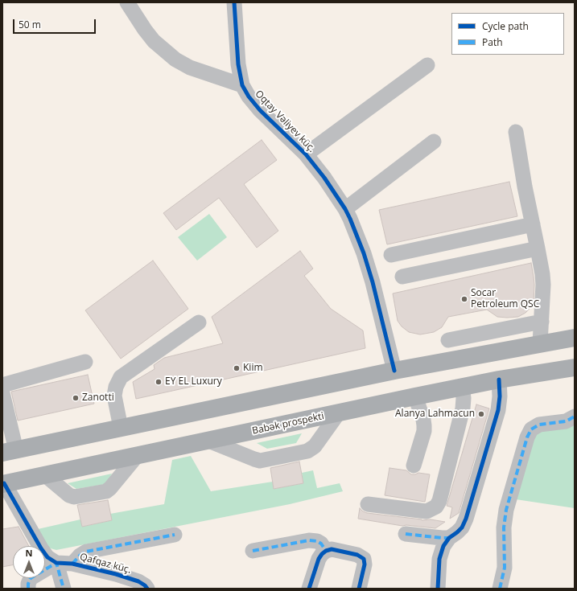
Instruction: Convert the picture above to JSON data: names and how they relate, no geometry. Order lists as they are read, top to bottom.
{
  "streets": {
    "main road": ["Babək prospekti"],
    "street": ["Oqtay Vəliyev küç.", "Qafqaz küç."]
  },
  "places": [
    "Socar Petroleum QSC",
    "Kiim",
    "EY EL Luxury",
    "Zanotti",
    "Alanya Lahmacun"
  ],
  "legend": ["Cycle path", "Path"],
  "scale_bar": "50 m",
  "north": "top"
}
